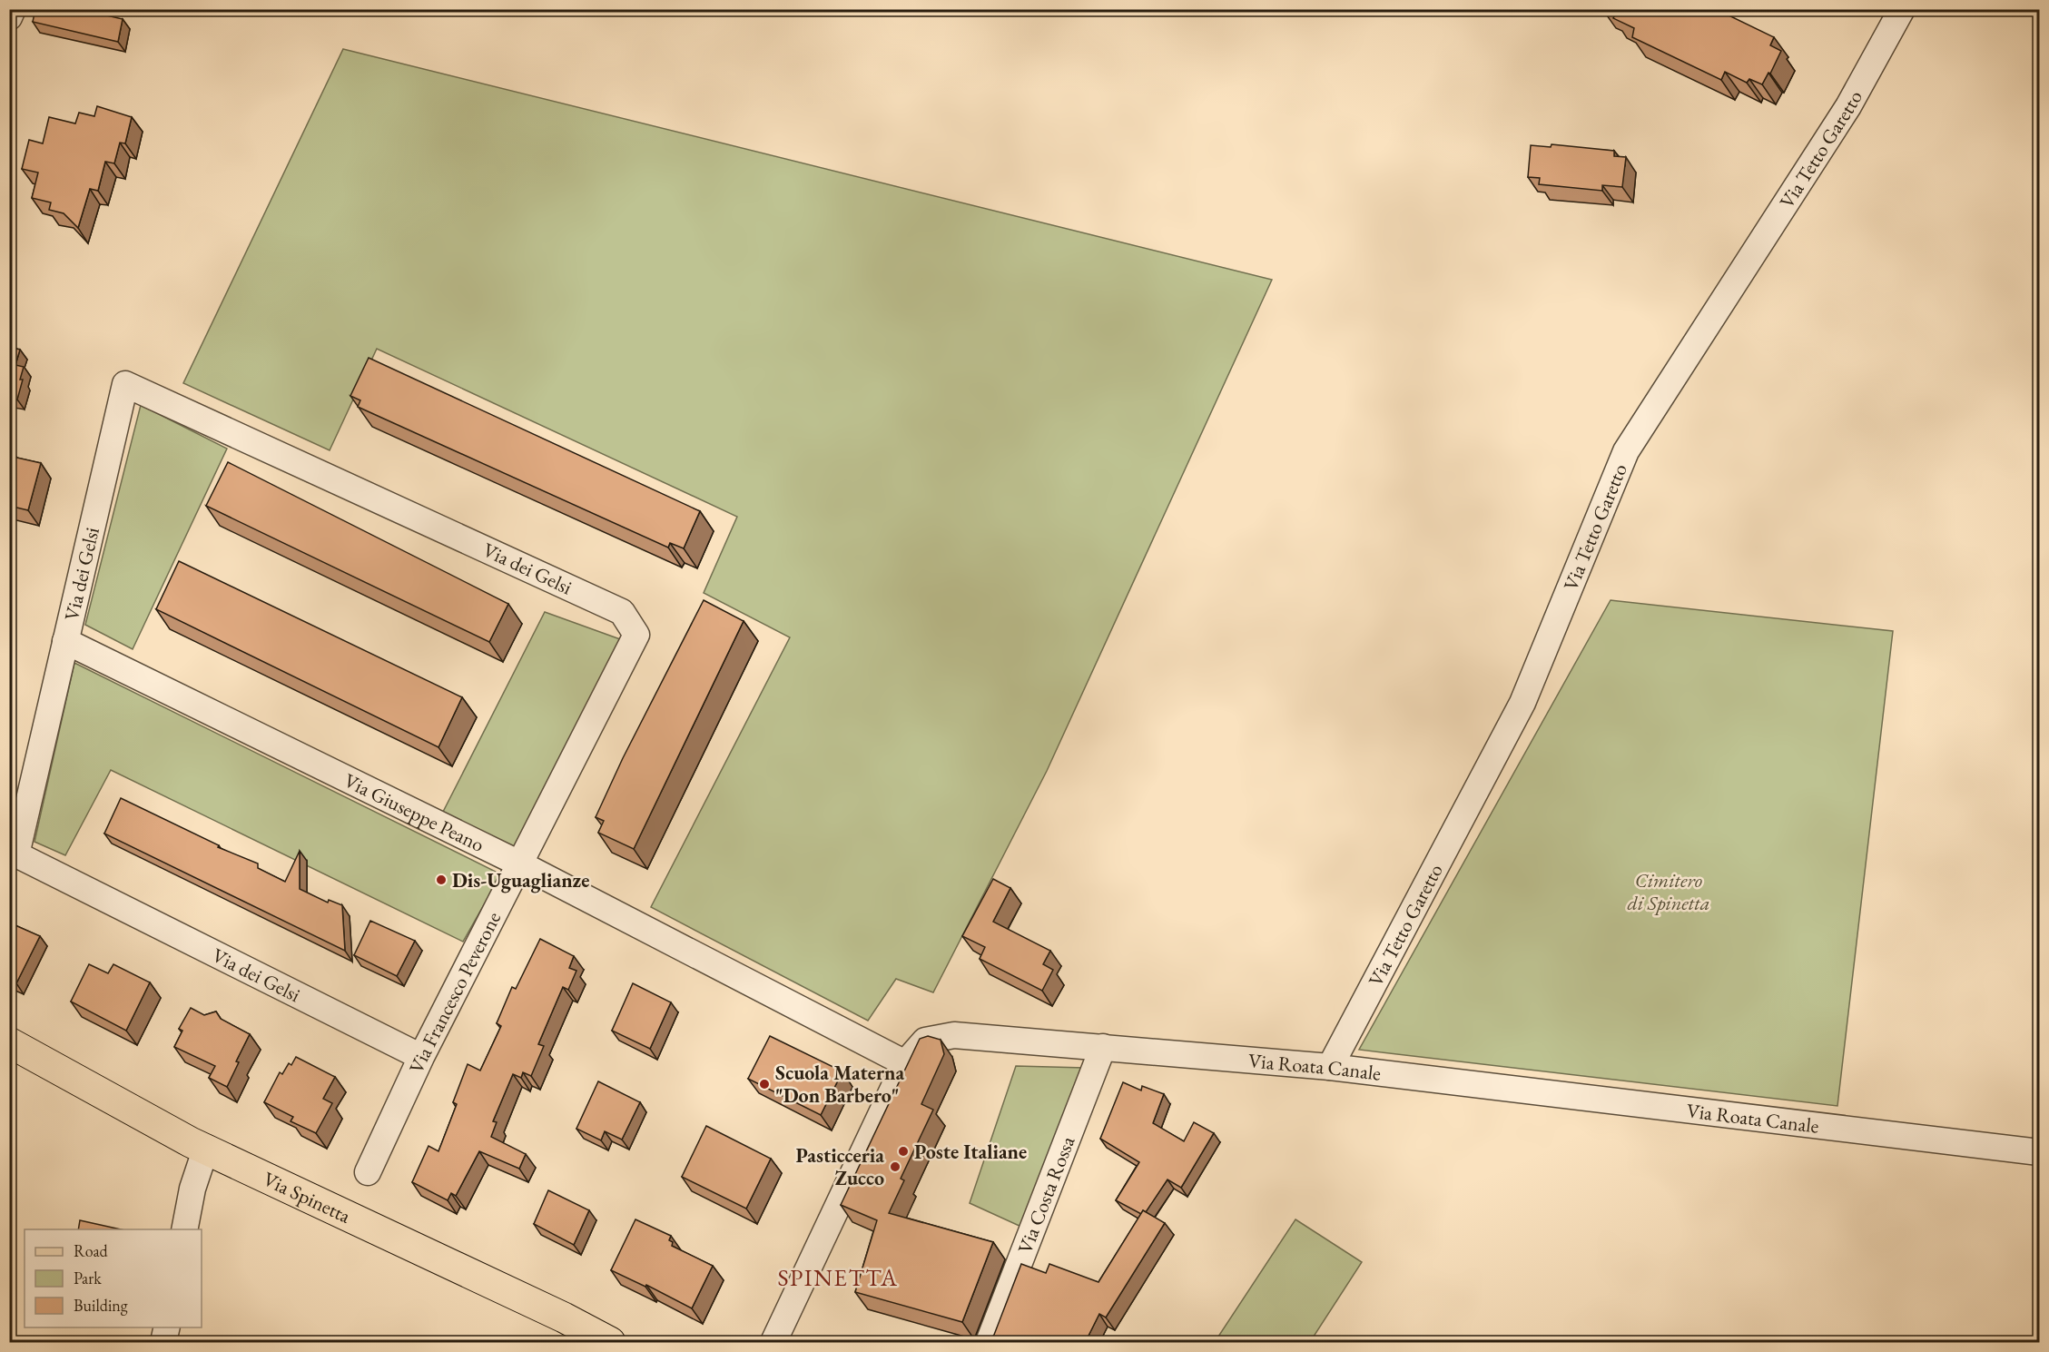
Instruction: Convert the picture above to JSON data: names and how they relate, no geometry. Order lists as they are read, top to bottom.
{
  "streets": {
    "main road": ["Via Spinetta"],
    "street": [
      "Via Tetto Garetto",
      "Via dei Gelsi",
      "Via Giuseppe Peano",
      "Via Francesco Peverone",
      "Via Roata Canale",
      "Via Costa Rossa"
    ]
  },
  "crossings": [
    ["Via Tetto Garetto", "Via Roata Canale"],
    ["Via dei Gelsi", "Via Giuseppe Peano"],
    ["Via dei Gelsi", "Via Francesco Peverone"],
    ["Via Giuseppe Peano", "Via Francesco Peverone"],
    ["Via Giuseppe Peano", "Via Roata Canale"],
    ["Via Roata Canale", "Via Costa Rossa"]
  ],
  "districts": ["SPINETTA"],
  "parks": ["Cimitero di Spinetta"],
  "places": [
    "Dis-Uguaglianze",
    "Scuola Materna \"Don Barbero\"",
    "Poste Italiane",
    "Pasticceria Zucco"
  ],
  "legend": ["Road", "Park", "Building"]
}
